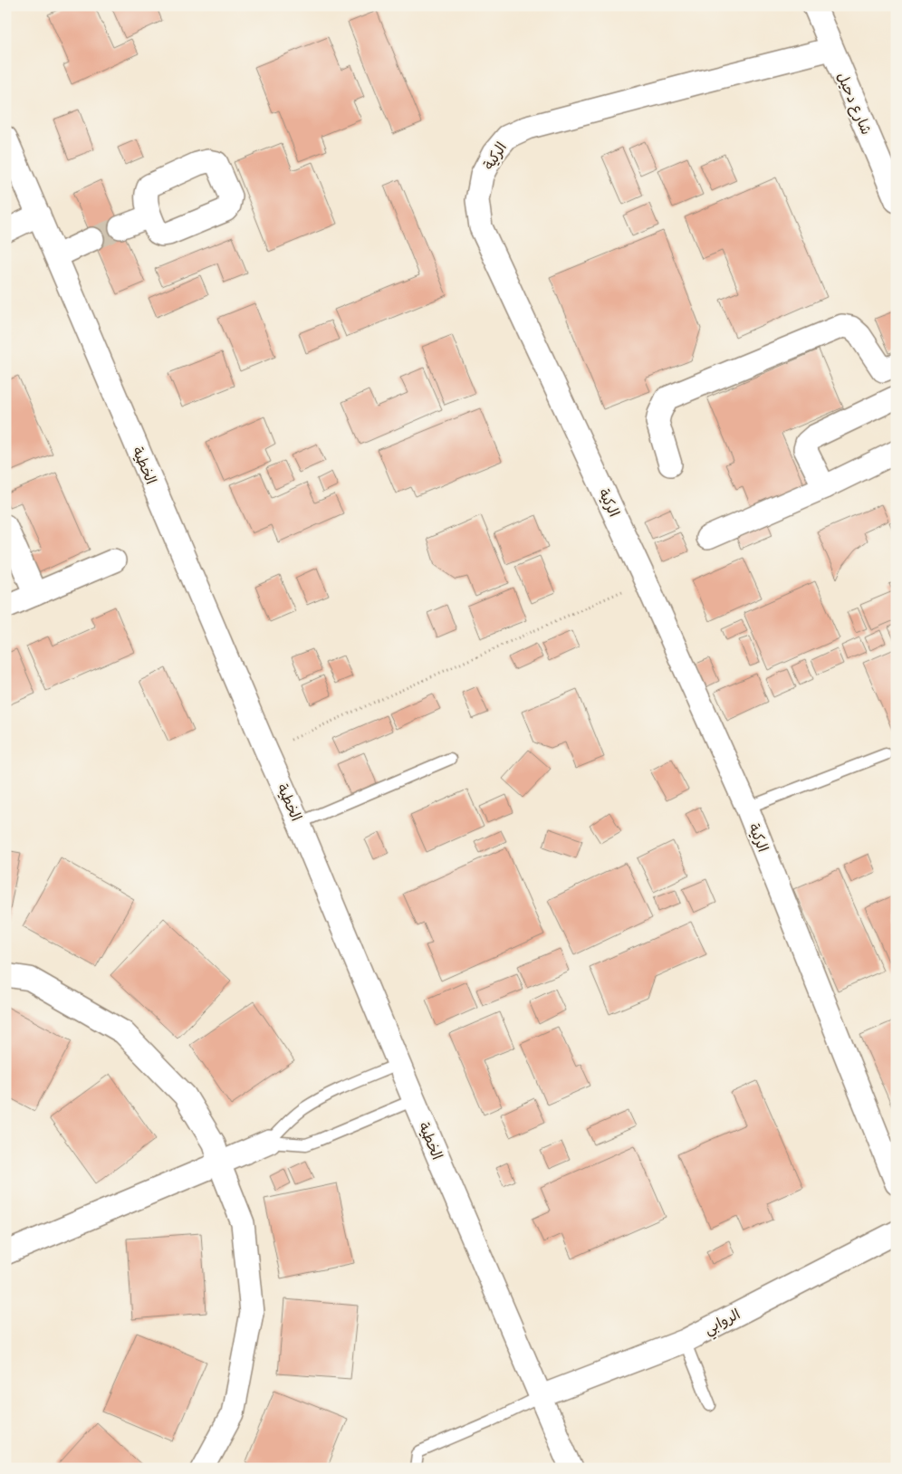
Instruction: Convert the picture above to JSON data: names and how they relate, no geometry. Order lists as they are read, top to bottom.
{
  "streets": {
    "street": [
      "شارع دحيل",
      "الركية",
      "الخطية",
      "الروابي"
    ]
  },
  "crossings": [
    ["شارع دحيل", "الركية"],
    ["الخطية", "الروابي"]
  ]
}
